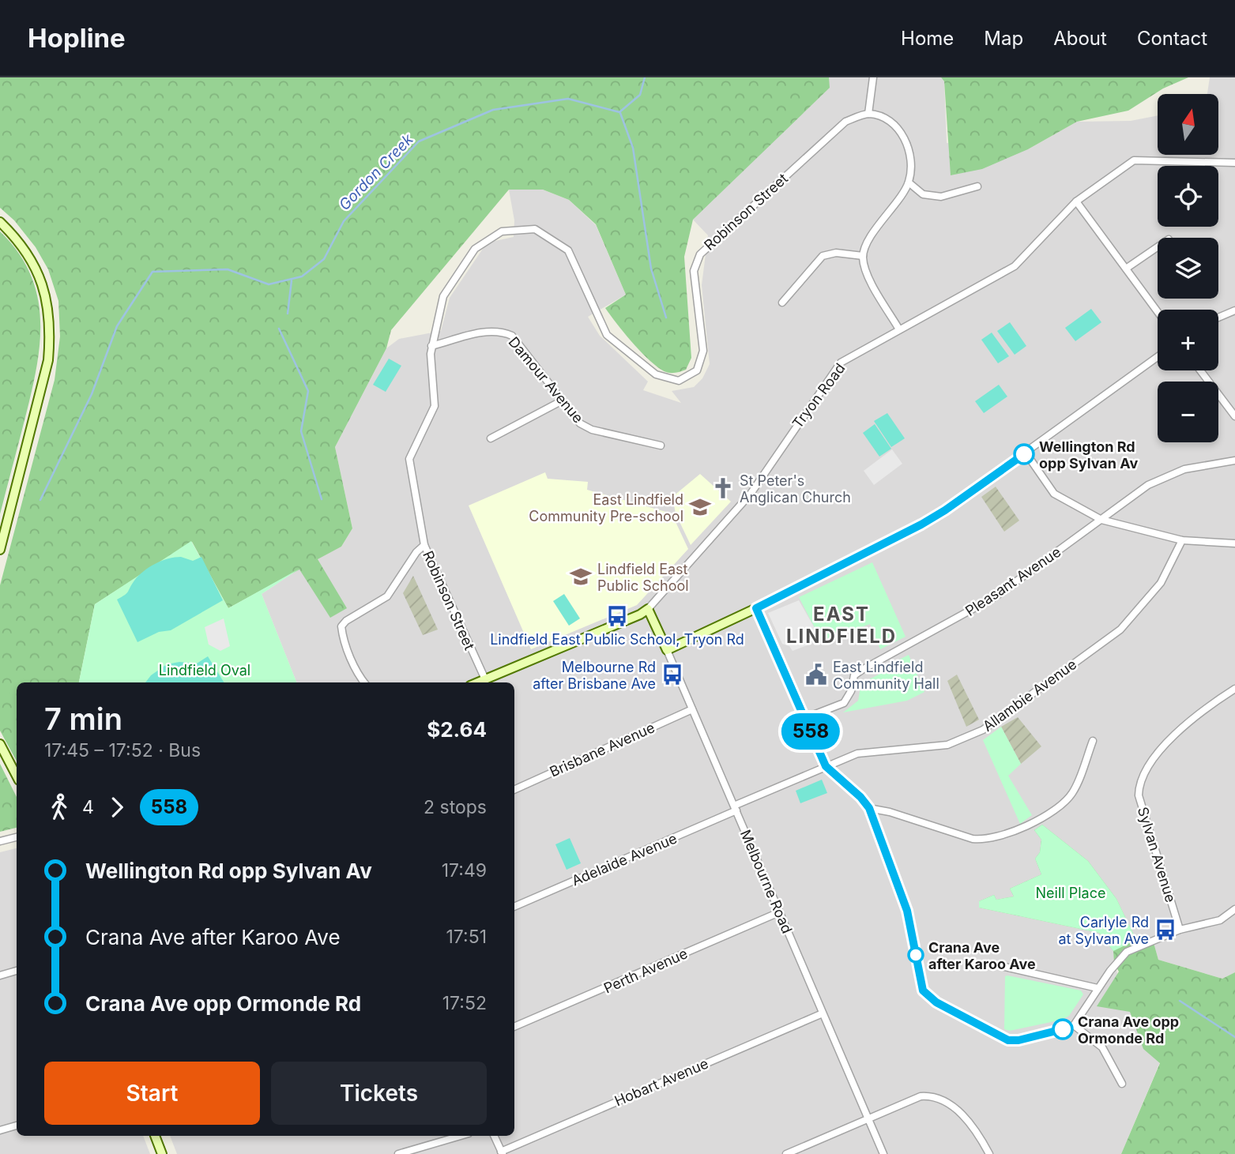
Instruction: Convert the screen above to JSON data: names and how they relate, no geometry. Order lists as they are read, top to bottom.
{
  "streets": {
    "main road": ["Tryon Road", "Melbourne Road"],
    "street": [
      "Robinson Street",
      "Damour Avenue",
      "Pleasant Avenue",
      "Allambie Avenue",
      "Brisbane Avenue",
      "Sylvan Avenue",
      "Adelaide Avenue",
      "Perth Avenue",
      "Hobart Avenue"
    ]
  },
  "crossings": [
    ["Robinson Street", "Damour Avenue"],
    ["Robinson Street", "Tryon Road"],
    ["Tryon Road", "Melbourne Road"],
    ["Allambie Avenue", "Adelaide Avenue"],
    ["Allambie Avenue", "Melbourne Road"],
    ["Brisbane Avenue", "Melbourne Road"],
    ["Adelaide Avenue", "Melbourne Road"],
    ["Melbourne Road", "Perth Avenue"],
    ["Melbourne Road", "Hobart Avenue"]
  ],
  "districts": ["EAST LINDFIELD"],
  "water": ["Gordon Creek"],
  "parks": ["Lindfield Oval", "Neill Place"],
  "places": {
    "other": ["Wellington Rd opp Sylvan Av", "Crana Ave after Karoo Ave", "Crana Ave opp Ormonde Rd"],
    "church": ["St Peter's Anglican Church"],
    "school or university": ["East Lindfield Community Pre-school", "Lindfield East Public School"],
    "bus stop": ["Lindfield East Public School, Tryon Rd", "Melbourne Rd after Brisbane Ave", "Carlyle Rd at Sylvan Ave"],
    "public building": ["East Lindfield Community Hall"]
  },
  "lines": ["bus line 558"],
  "north": "top",
  "page": {
    "header": "Hopline",
    "nav": [
      "Home",
      "Map",
      "About",
      "Contact"
    ],
    "on_map": "558",
    "map_buttons": ["+", "−"],
    "heading": ["7 min", "17:45 – 17:52 · Bus", "$2.64"],
    "legs": ["4", "558", "2 stops"],
    "list": [
      {
        "name": "Wellington Rd opp Sylvan Av",
        "value": "17:49"
      },
      {
        "name": "Crana Ave after Karoo Ave",
        "value": "17:51"
      },
      {
        "name": "Crana Ave opp Ormonde Rd",
        "value": "17:52"
      }
    ],
    "buttons": ["Start", "Tickets"]
  }
}
